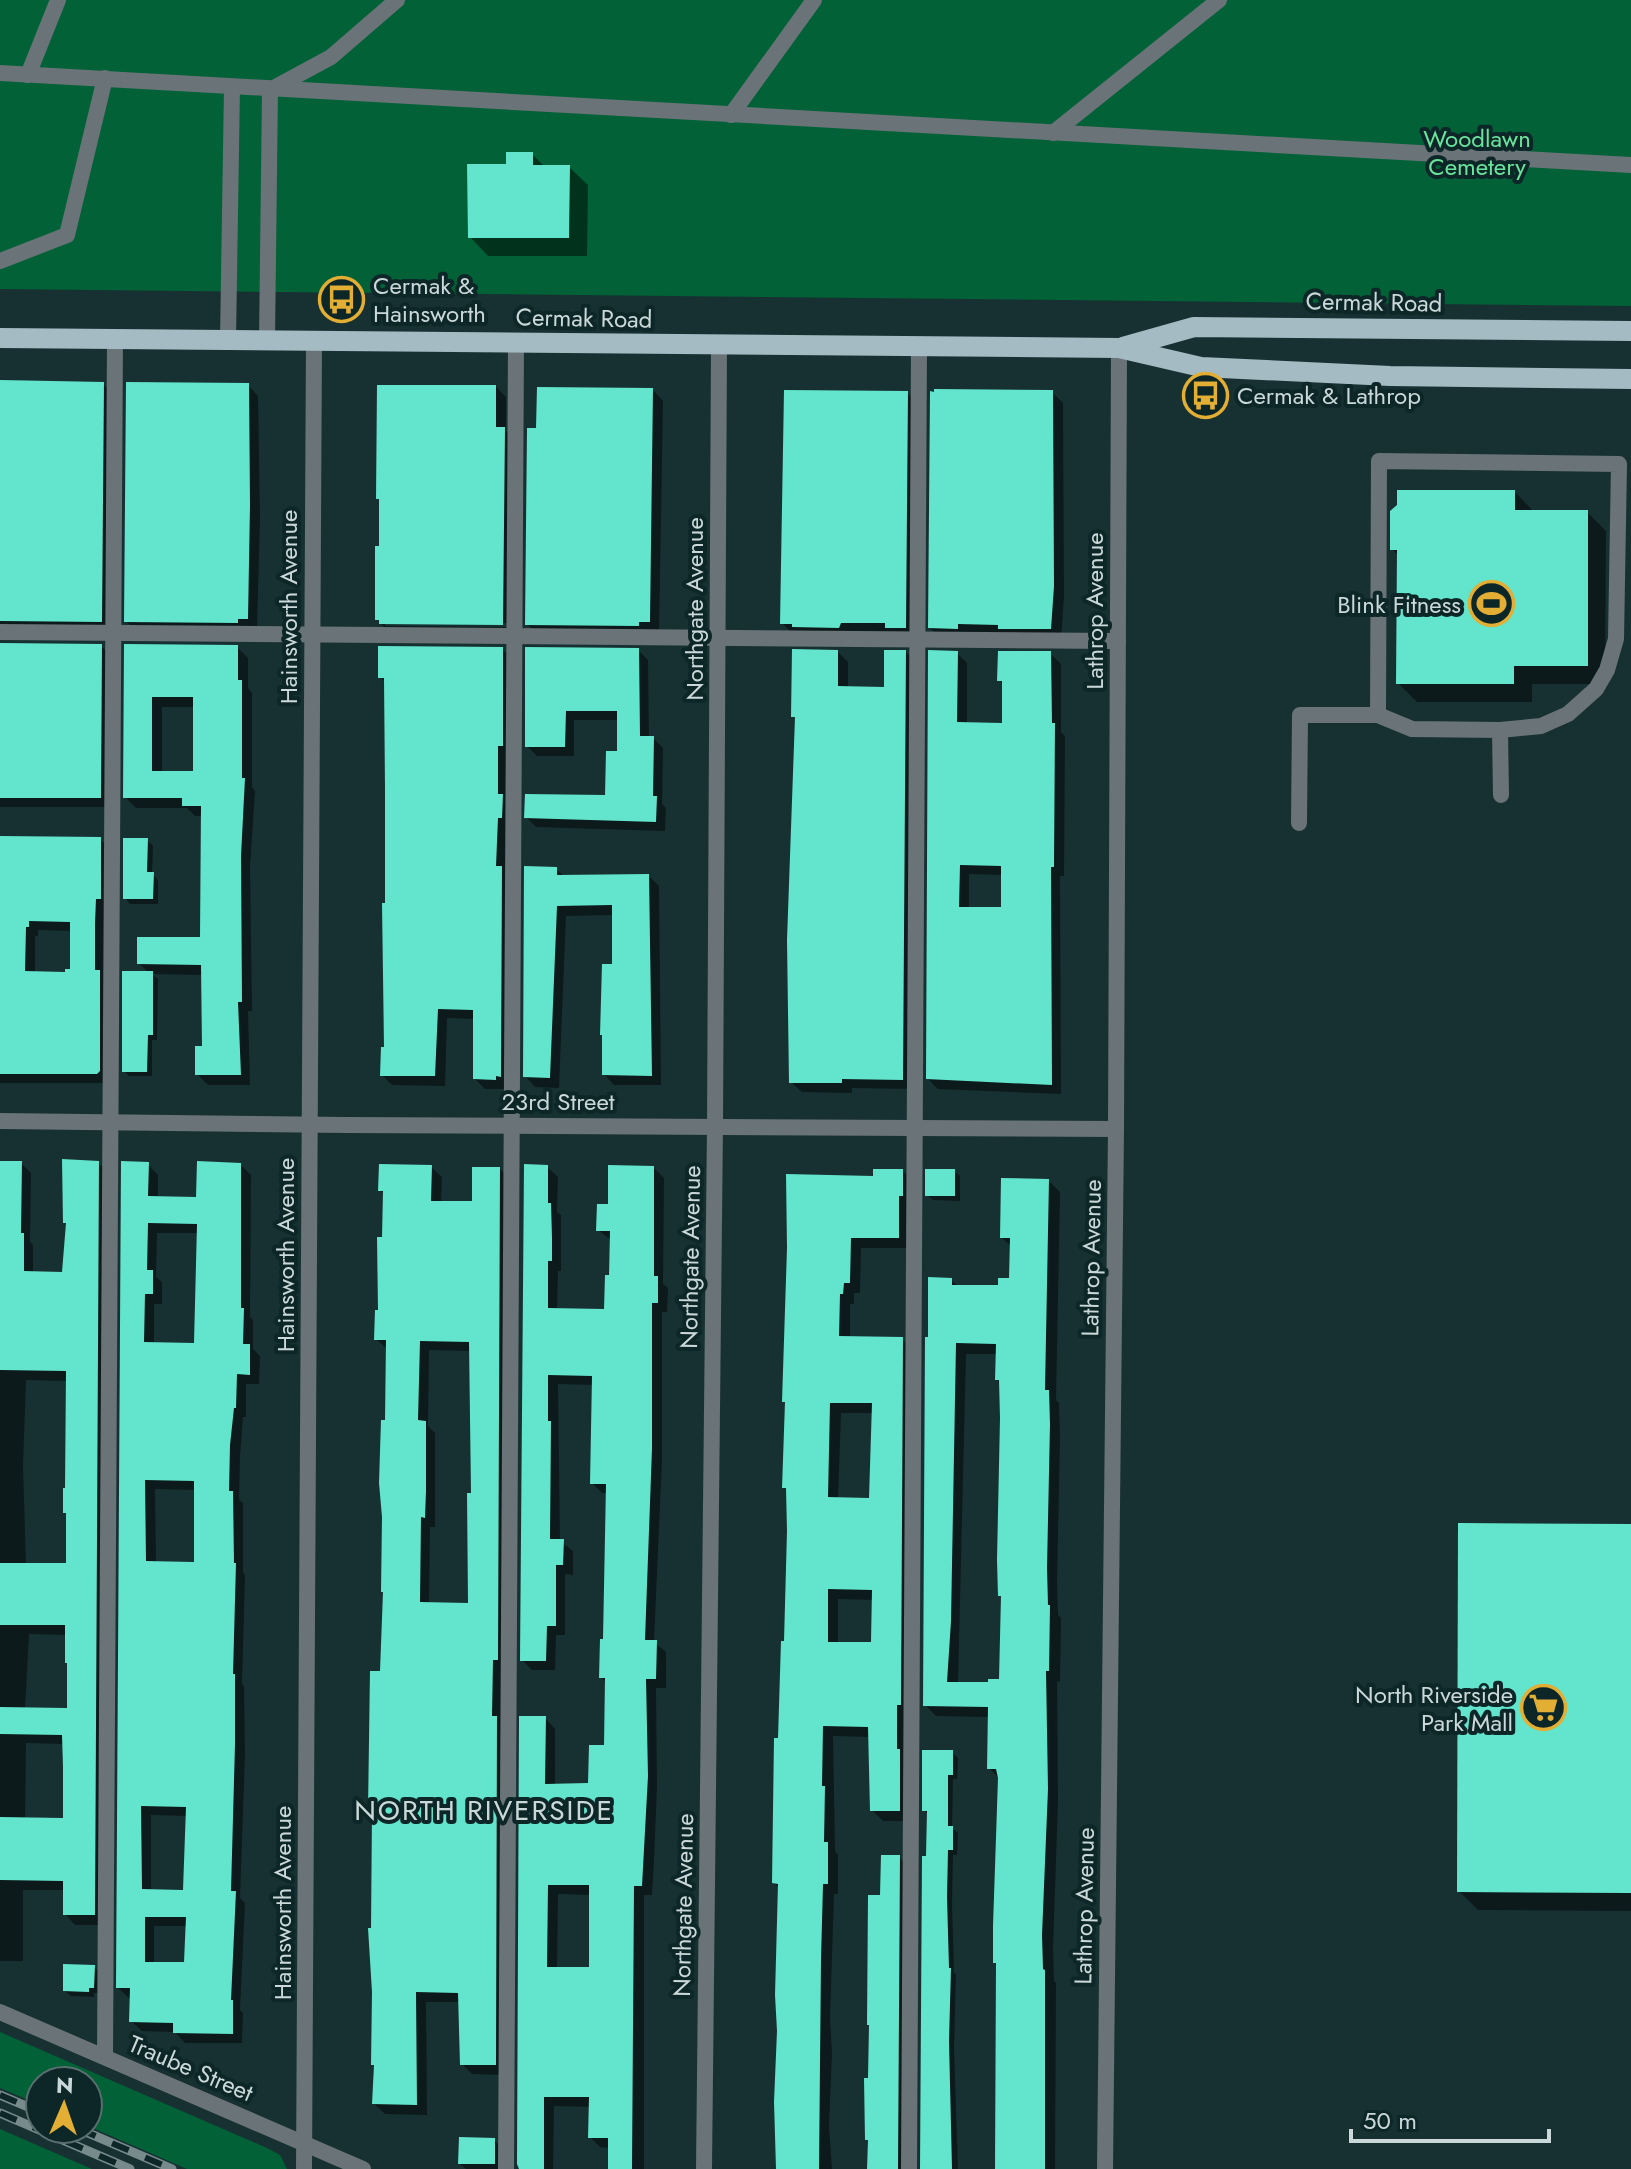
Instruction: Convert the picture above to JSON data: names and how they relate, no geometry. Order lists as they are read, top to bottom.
{
  "streets": {
    "main road": ["Cermak Road"],
    "street": [
      "Hainsworth Avenue",
      "Northgate Avenue",
      "Lathrop Avenue",
      "23rd Street",
      "Traube Street"
    ]
  },
  "crossings": [
    ["Cermak Road", "Hainsworth Avenue"],
    ["Cermak Road", "Northgate Avenue"],
    ["Cermak Road", "Lathrop Avenue"],
    ["Hainsworth Avenue", "23rd Street"],
    ["Hainsworth Avenue", "Traube Street"],
    ["Northgate Avenue", "23rd Street"],
    ["Lathrop Avenue", "23rd Street"]
  ],
  "districts": ["NORTH RIVERSIDE"],
  "parks": ["Woodlawn Cemetery"],
  "places": {
    "bus stop": ["Cermak & Hainsworth", "Cermak & Lathrop"],
    "sports": ["Blink Fitness"],
    "supermarket": ["North Riverside Park Mall"]
  },
  "scale_bar": "50 m",
  "north": "top"
}
